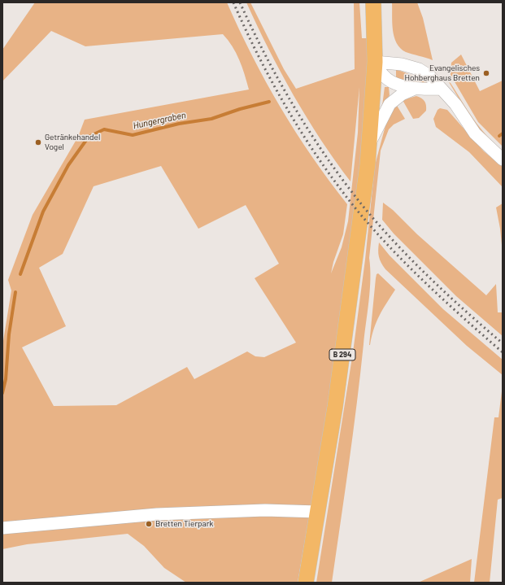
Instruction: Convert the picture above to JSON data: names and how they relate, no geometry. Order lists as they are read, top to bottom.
{
  "streets": {
    "main road": ["B 294"]
  },
  "water": ["Hungergraben"],
  "places": ["Evangelisches Hohberghaus Bretten", "Getränkehandel Vogel", "Bretten Tierpark"]
}
